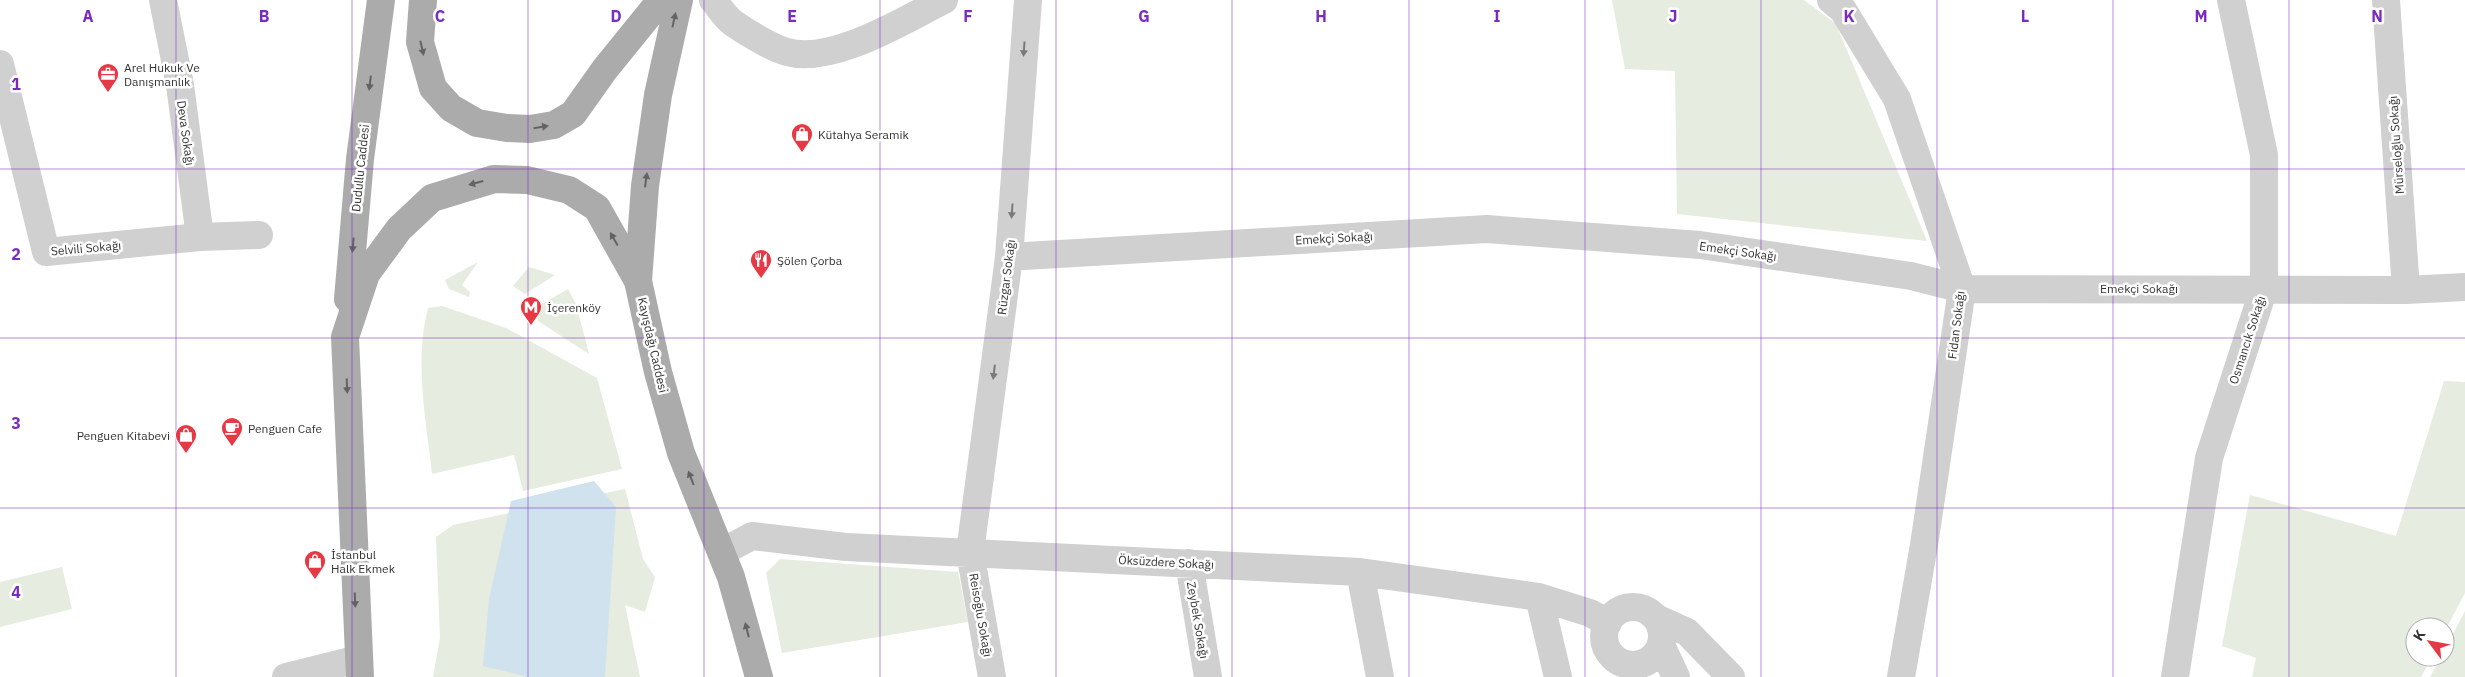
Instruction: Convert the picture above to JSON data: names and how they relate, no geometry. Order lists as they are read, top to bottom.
{
  "streets": {
    "main road": ["Dudullu Caddesi", "Kayışdağı Caddesi"],
    "street": [
      "Deva Sokağı",
      "Mürseloğlu Sokağı",
      "Emekçi Sokağı",
      "Selvili Sokağı",
      "Rüzgar Sokağı",
      "Fidan Sokağı",
      "Osmancık Sokağı",
      "Öksüzdere Sokağı",
      "Reisoğlu Sokağı",
      "Zeybek Sokağı"
    ]
  },
  "crossings": [
    ["Deva Sokağı", "Selvili Sokağı"],
    ["Mürseloğlu Sokağı", "Emekçi Sokağı"],
    ["Emekçi Sokağı", "Rüzgar Sokağı"],
    ["Emekçi Sokağı", "Fidan Sokağı"],
    ["Emekçi Sokağı", "Osmancık Sokağı"],
    ["Rüzgar Sokağı", "Öksüzdere Sokağı"],
    ["Rüzgar Sokağı", "Reisoğlu Sokağı"],
    ["Kayışdağı Caddesi", "Öksüzdere Sokağı"],
    ["Öksüzdere Sokağı", "Reisoğlu Sokağı"],
    ["Öksüzdere Sokağı", "Zeybek Sokağı"]
  ],
  "one_way": ["Dudullu Caddesi", "Rüzgar Sokağı", "Kayışdağı Caddesi"],
  "places": {
    "office": ["Arel Hukuk Ve Danışmanlık"],
    "shop": ["Kütahya Seramik", "Penguen Kitabevi", "İstanbul Halk Ekmek"],
    "restaurant": ["Şölen Çorba"],
    "metro station": ["İçerenköy"],
    "cafe": ["Penguen Cafe"]
  },
  "north": "top left",
  "grid": {
    "columns": [
      "A",
      "B",
      "C",
      "D",
      "E",
      "F",
      "G",
      "H",
      "I",
      "J",
      "K",
      "L",
      "M",
      "N"
    ],
    "rows": [
      "1",
      "2",
      "3",
      "4"
    ]
  }
}
